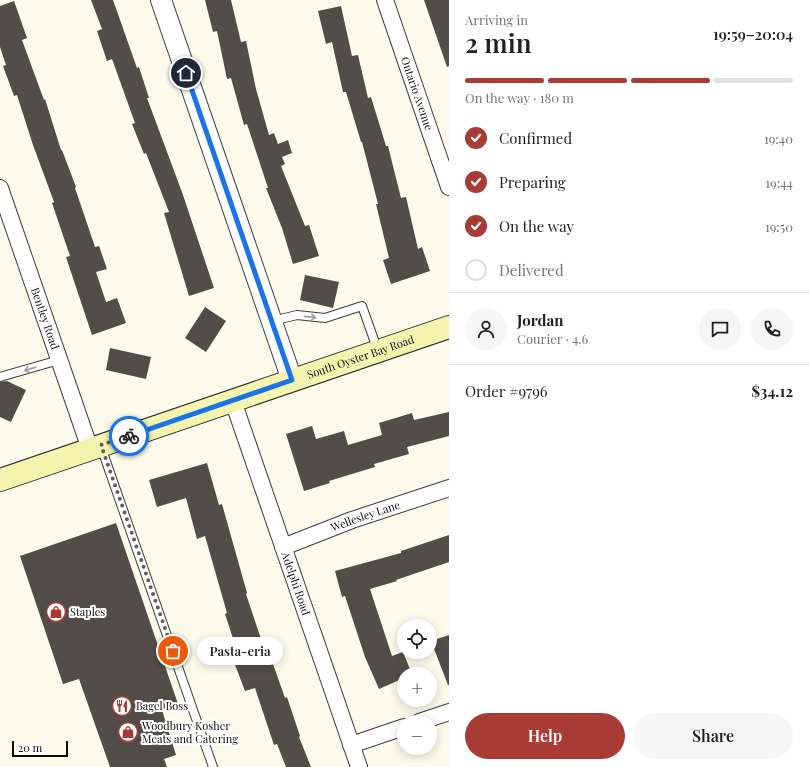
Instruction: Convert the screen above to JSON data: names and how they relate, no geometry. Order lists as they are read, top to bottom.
{
  "streets": {
    "main road": ["South Oyster Bay Road"],
    "street": [
      "Ontario Avenue",
      "Bentley Road",
      "Wellesley Lane",
      "Adelphi Road"
    ]
  },
  "crossings": [
    ["Bentley Road", "South Oyster Bay Road"],
    ["South Oyster Bay Road", "Adelphi Road"],
    ["Wellesley Lane", "Adelphi Road"]
  ],
  "places": {
    "shop": ["Staples", "Woodbury Kosher Meats and Catering"],
    "other": ["Pasta-eria"],
    "restaurant": ["Bagel Boss"]
  },
  "scale_bar": "20 m",
  "page": {
    "heading": ["2 min", "Arriving in", "19:59–20:04"],
    "panel": [
      "Jordan",
      "Courier · 4.6",
      "Order #9796",
      "$34.12"
    ],
    "bar": "On the way · 180 m",
    "list": [
      ["Confirmed", "19:40"],
      ["Preparing", "19:44"],
      ["On the way", "19:50"],
      "Delivered"
    ],
    "map_buttons": ["+", "−"],
    "bubble": "Pasta-eria",
    "buttons": ["Help", "Share"],
    "scale": "20 m"
  }
}
